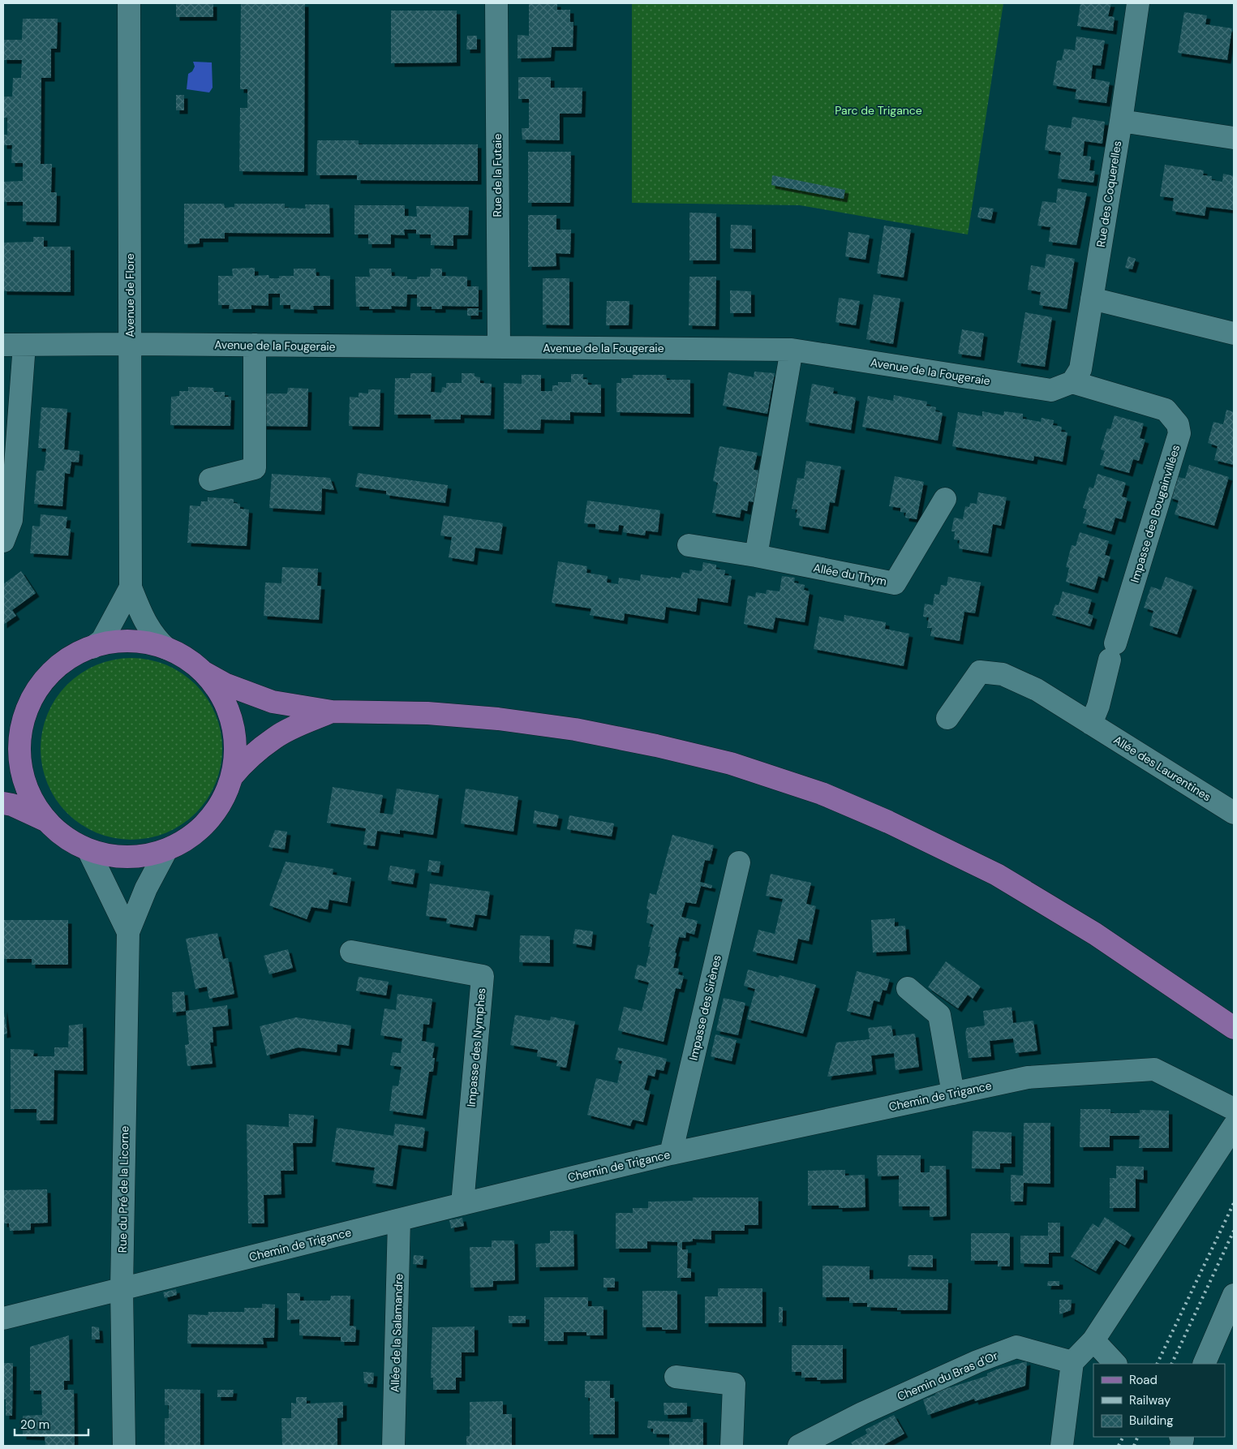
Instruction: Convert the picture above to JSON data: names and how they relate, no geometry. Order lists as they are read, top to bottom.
{
  "streets": {
    "street": [
      "Rue de la Futaie",
      "Rue des Coquerelles",
      "Avenue de Flore",
      "Avenue de la Fougeraie",
      "Impasse des Bougainvillées",
      "Allée du Thym",
      "Allée des Laurentines",
      "Impasse des Sirènes",
      "Impasse des Nymphes",
      "Chemin de Trigance",
      "Rue du Pré de la Licorne",
      "Allée de la Salamandre",
      "Chemin du Bras d'Or"
    ]
  },
  "crossings": [
    ["Rue de la Futaie", "Avenue de la Fougeraie"],
    ["Rue des Coquerelles", "Avenue de la Fougeraie"],
    ["Rue des Coquerelles", "Impasse des Bougainvillées"],
    ["Avenue de Flore", "Avenue de la Fougeraie"],
    ["Avenue de la Fougeraie", "Impasse des Bougainvillées"],
    ["Impasse des Bougainvillées", "Allée des Laurentines"],
    ["Impasse des Sirènes", "Chemin de Trigance"],
    ["Impasse des Nymphes", "Chemin de Trigance"],
    ["Chemin de Trigance", "Rue du Pré de la Licorne"],
    ["Chemin de Trigance", "Allée de la Salamandre"]
  ],
  "parks": ["Parc de Trigance"],
  "legend": ["Road", "Railway", "Building"],
  "scale_bar": "20 m"
}
